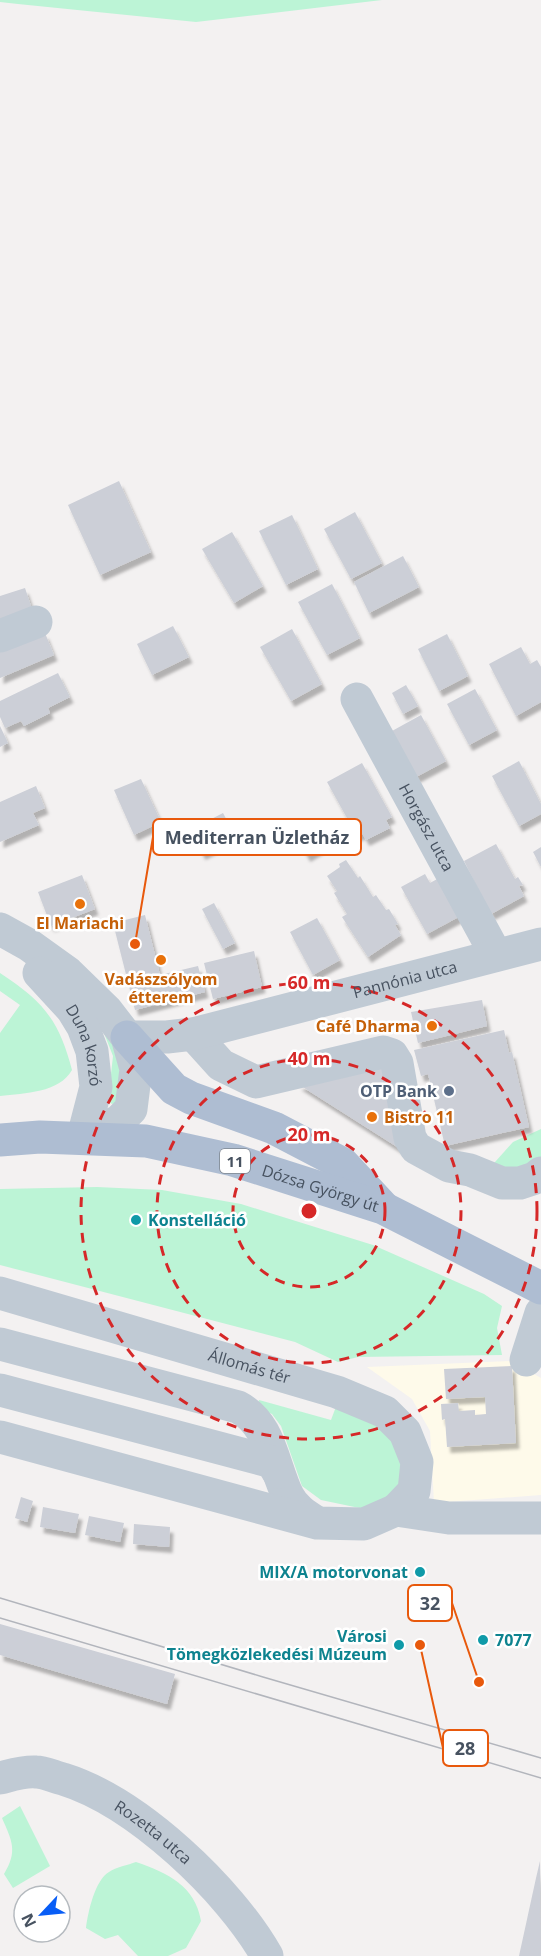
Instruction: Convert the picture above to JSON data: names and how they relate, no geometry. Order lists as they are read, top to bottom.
{
  "streets": {
    "main road": ["11", "Dózsa György út"],
    "street": [
      "Horgász utca",
      "Pannónia utca",
      "Duna korzó",
      "Állomás tér",
      "Rozetta utca"
    ]
  },
  "crossings": [
    ["Horgász utca", "Pannónia utca"],
    ["Pannónia utca", "Duna korzó"],
    ["Duna korzó", "11"],
    ["Duna korzó", "Dózsa György út"],
    ["11", "Dózsa György út"]
  ],
  "places": [
    "El Mariachi",
    "Mediterran Üzletház",
    "Vadászsólyom étterem",
    "Café Dharma",
    "OTP Bank",
    "Bistro 11",
    "Konstelláció",
    "MIX/A motorvonat",
    "7077",
    "Városi Tömegközlekedési Múzeum",
    "28",
    "32"
  ],
  "north": "bottom left",
  "rings": ["60 m", "40 m", "20 m"]
}
